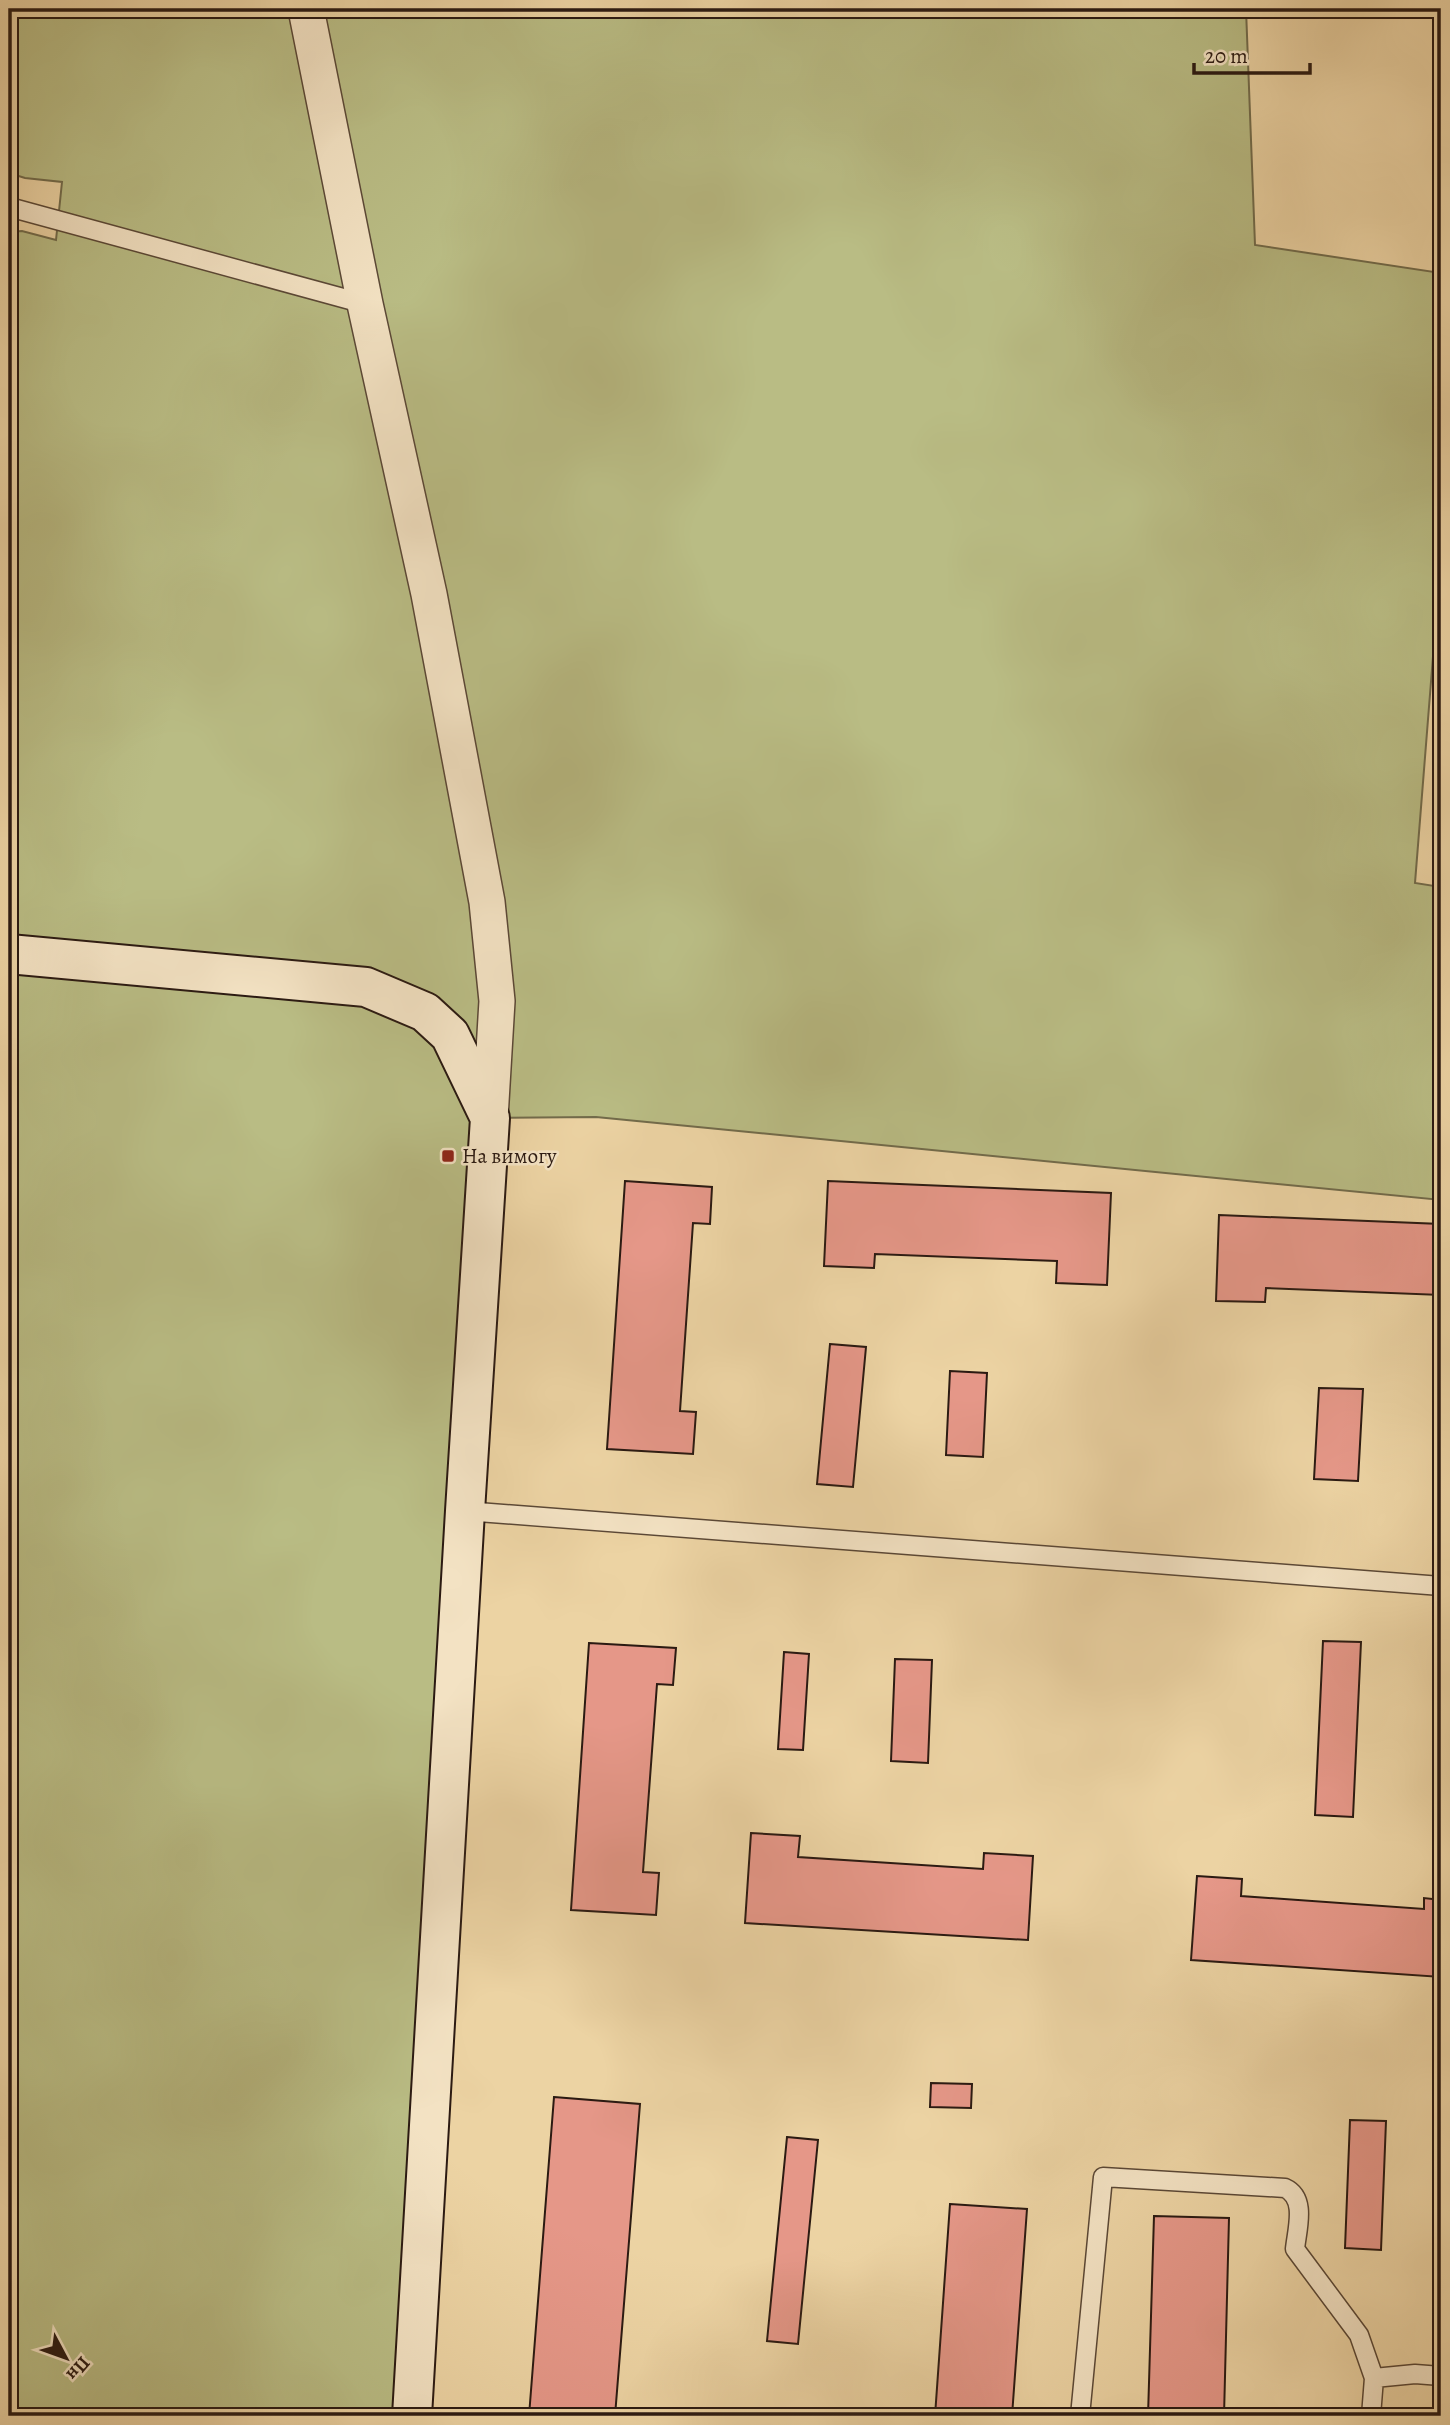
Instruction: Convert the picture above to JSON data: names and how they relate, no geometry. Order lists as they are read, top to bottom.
{
  "places": {
    "transit": ["На вимогу"]
  },
  "scale_bar": "20 m",
  "north": "bottom right"
}
